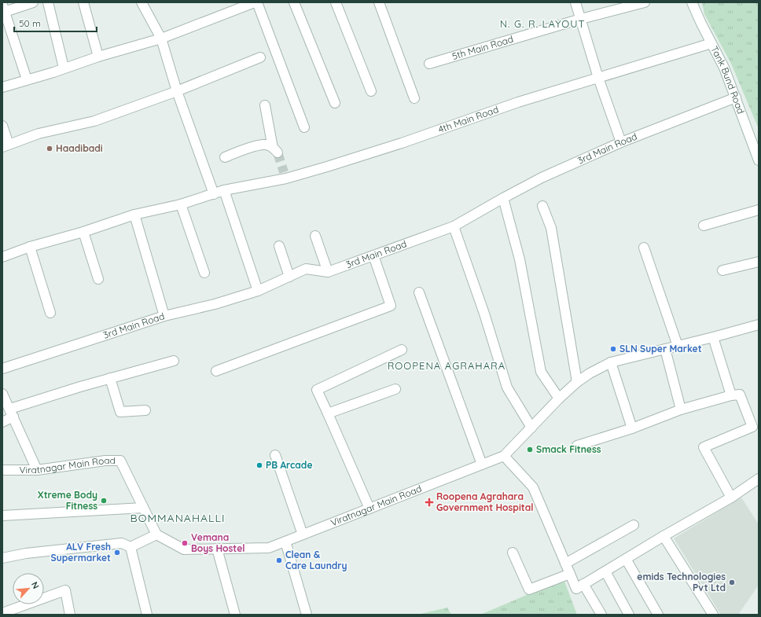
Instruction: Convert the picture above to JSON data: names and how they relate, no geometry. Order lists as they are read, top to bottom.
{
  "streets": {
    "street": [
      "5th Main Road",
      "Tank Bund Road",
      "4th Main Road",
      "3rd Main Road",
      "Viratnagar Main Road"
    ]
  },
  "crossings": [
    ["Tank Bund Road", "4th Main Road"],
    ["Tank Bund Road", "3rd Main Road"]
  ],
  "districts": ["N. G. R. LAYOUT", "ROOPENA AGRAHARA", "BOMMANAHALLI"],
  "places": {
    "other": [
      "Haadibadi",
      "SLN Super Market",
      "Smack Fitness",
      "PB Arcade",
      "Xtreme Body Fitness",
      "Vemana Boys Hostel",
      "ALV Fresh Supermarket",
      "Clean & Care Laundry",
      "emids Technologies Pvt Ltd"
    ],
    "health": ["Roopena Agrahara Government Hospital"]
  },
  "scale_bar": "50 m",
  "north": "top right"
}
